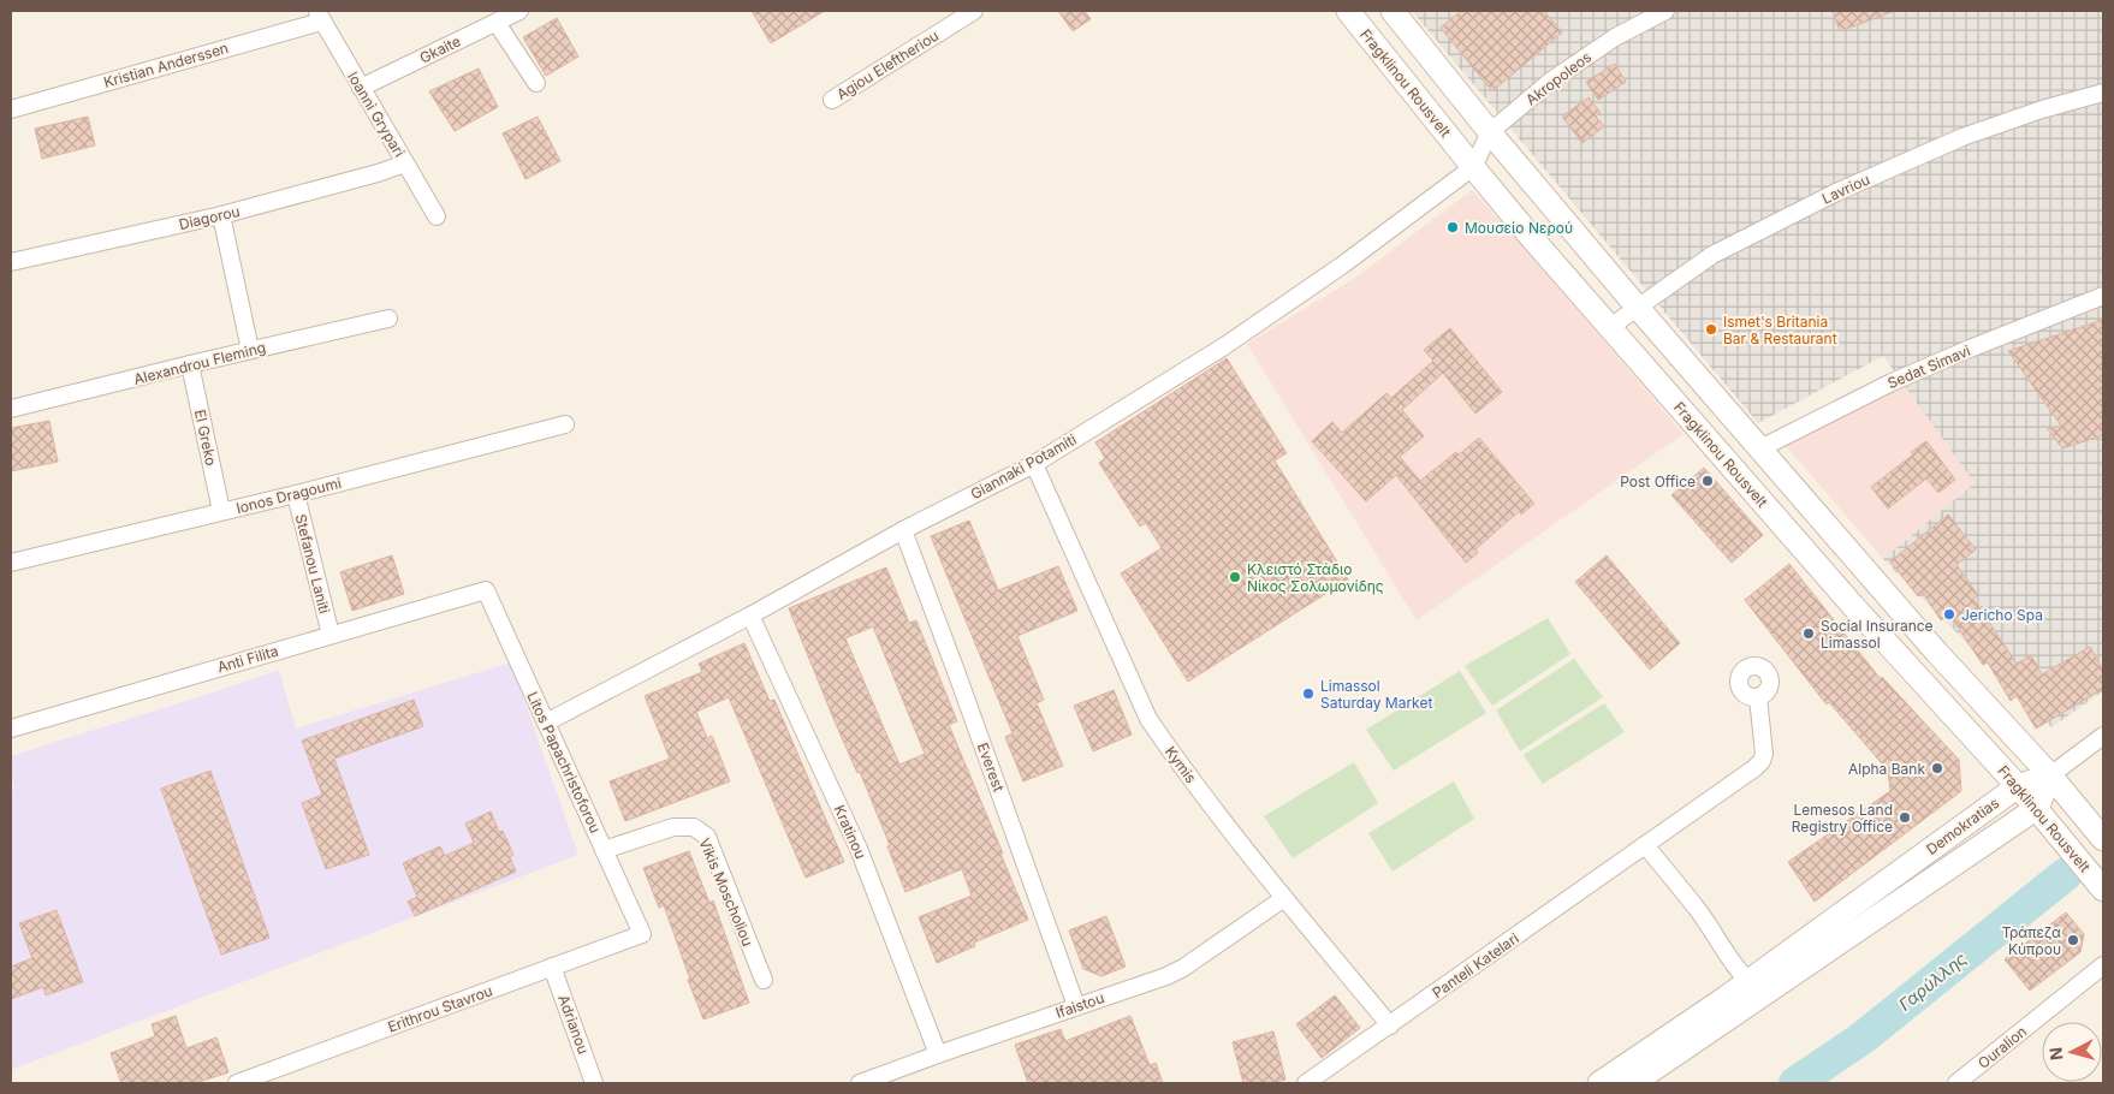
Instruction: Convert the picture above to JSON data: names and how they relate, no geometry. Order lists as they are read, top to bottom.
{
  "streets": {
    "main road": ["Fragklinou Rousvelt", "Demokratias"],
    "street": [
      "Gkaite",
      "Kristian Anderssen",
      "Agiou Eleftheriou",
      "Akropoleos",
      "Ioanni Grypari",
      "Lavriou",
      "Diagorou",
      "Alexandrou Fleming",
      "Sedat Simavi",
      "El Greko",
      "Giannaki Potamiti",
      "Ionos Dragoumi",
      "Stefanou Laniti",
      "Anti Filita",
      "Litos Papachristoforou",
      "Kymis",
      "Everest",
      "Kratinou",
      "Vikis Moscholiou",
      "Panteli Katelari",
      "Ifaistou",
      "Erithrou Stavrou",
      "Adrianou",
      "Ouralion"
    ]
  },
  "crossings": [
    ["Gkaite", "Ioanni Grypari"],
    ["Kristian Anderssen", "Ioanni Grypari"],
    ["Akropoleos", "Fragklinou Rousvelt"],
    ["Akropoleos", "Giannaki Potamiti"],
    ["Fragklinou Rousvelt", "Lavriou"],
    ["Fragklinou Rousvelt", "Sedat Simavi"],
    ["Fragklinou Rousvelt", "Giannaki Potamiti"],
    ["Fragklinou Rousvelt", "Demokratias"],
    ["Ioanni Grypari", "Diagorou"],
    ["Alexandrou Fleming", "El Greko"],
    ["El Greko", "Ionos Dragoumi"],
    ["Giannaki Potamiti", "Litos Papachristoforou"],
    ["Giannaki Potamiti", "Kymis"],
    ["Giannaki Potamiti", "Everest"],
    ["Giannaki Potamiti", "Kratinou"],
    ["Ionos Dragoumi", "Stefanou Laniti"],
    ["Stefanou Laniti", "Anti Filita"],
    ["Anti Filita", "Litos Papachristoforou"],
    ["Litos Papachristoforou", "Vikis Moscholiou"],
    ["Litos Papachristoforou", "Erithrou Stavrou"],
    ["Kymis", "Panteli Katelari"],
    ["Kymis", "Ifaistou"],
    ["Everest", "Ifaistou"],
    ["Kratinou", "Ifaistou"],
    ["Erithrou Stavrou", "Adrianou"]
  ],
  "water": ["Γαρύλλης"],
  "places": [
    "Μουσείο Νερού",
    "Ismet's Britania Bar & Restaurant",
    "Post Office",
    "Κλειστό Στάδιο Νίκος Σολωμονίδης",
    "Jericho Spa",
    "Social Insurance Limassol",
    "Limassol Saturday Market",
    "Alpha Bank",
    "Lemesos Land Registry Office",
    "Τράπεζα Κύπρου"
  ],
  "north": "left"
}
